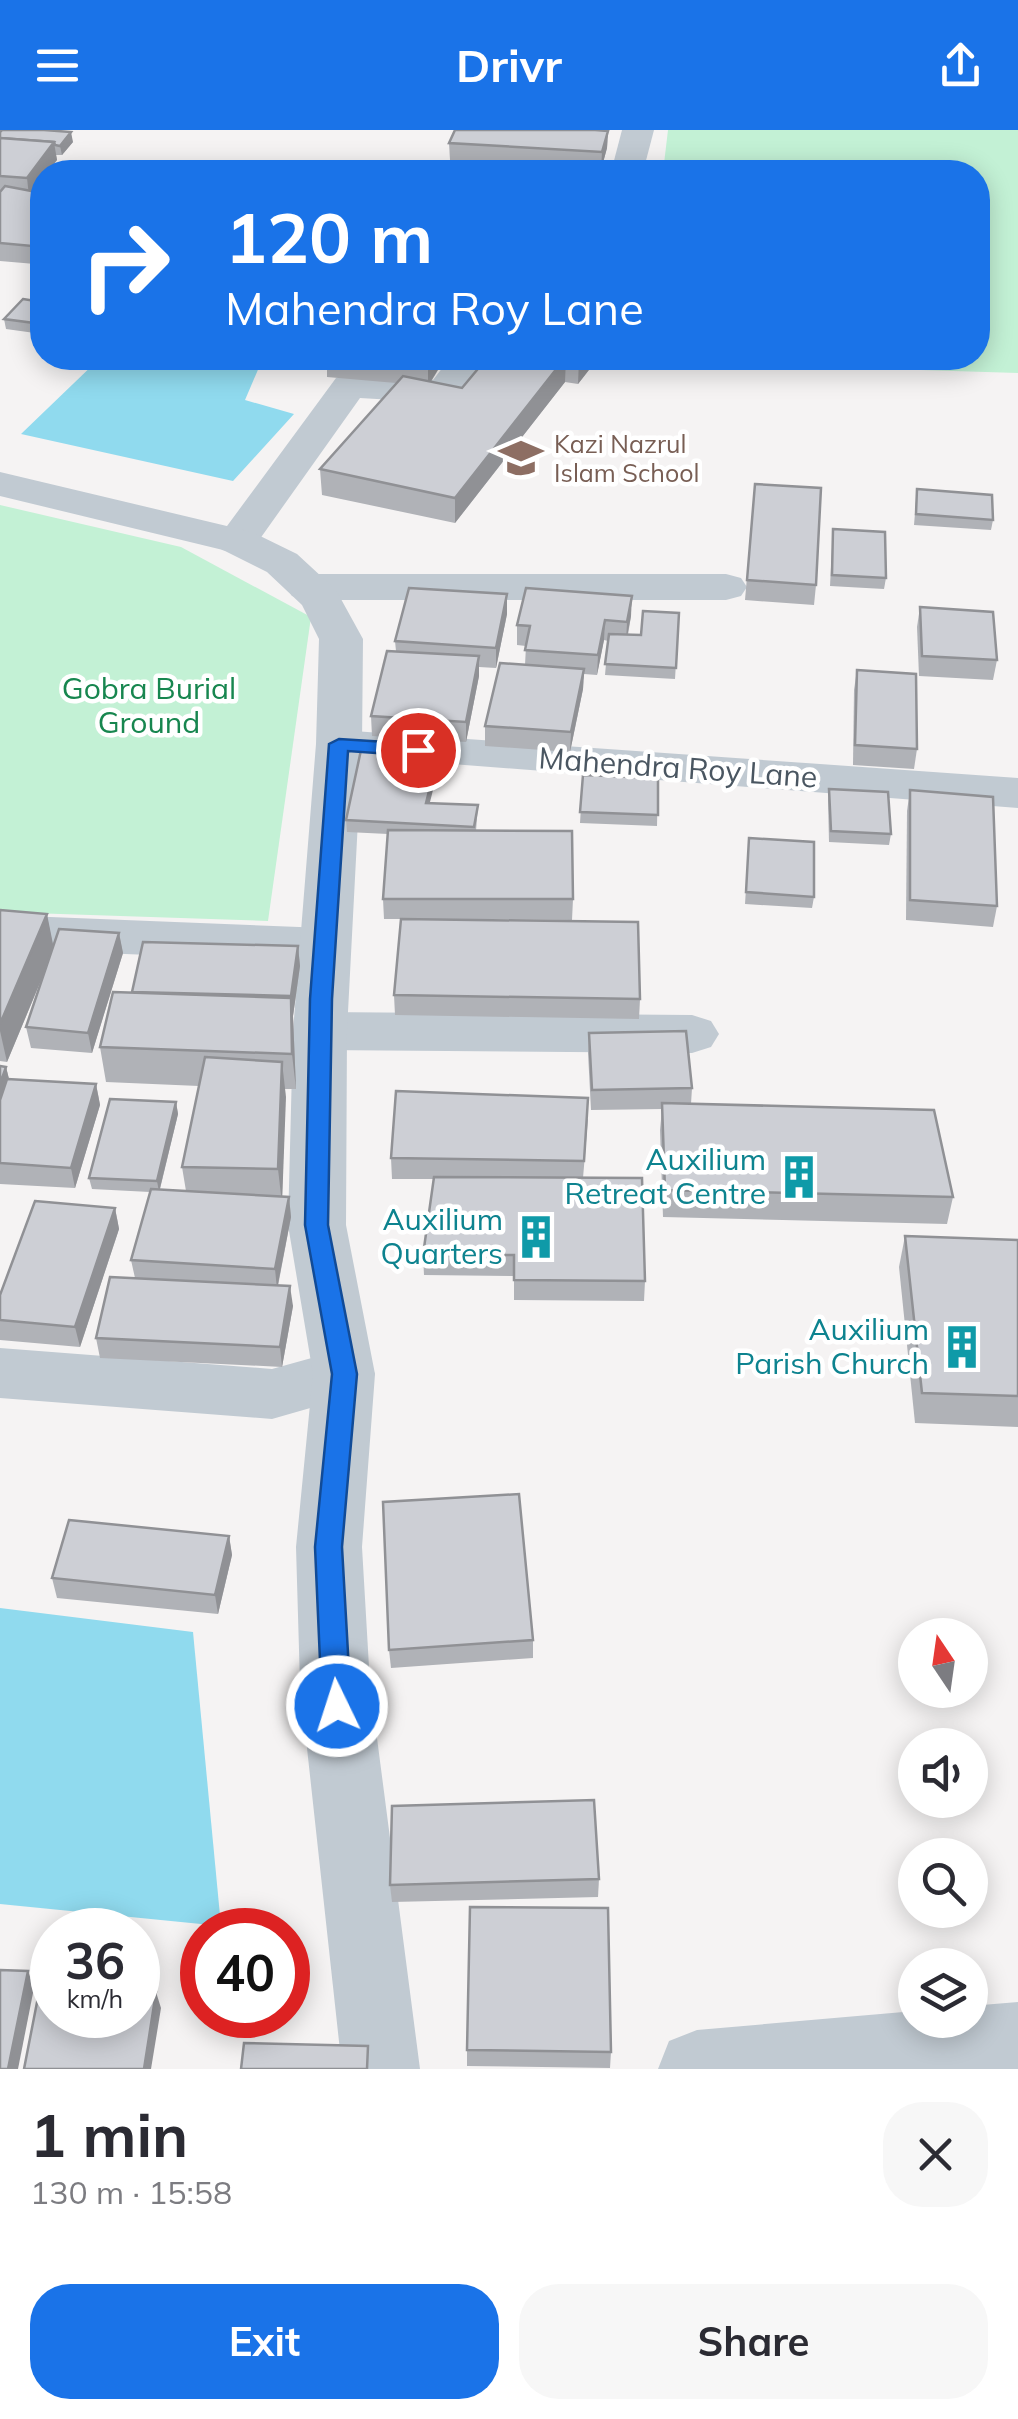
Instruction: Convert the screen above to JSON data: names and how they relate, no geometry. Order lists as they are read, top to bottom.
{
  "streets": {
    "street": ["Mahendra Roy Lane"]
  },
  "parks": ["Gobra Burial Ground"],
  "places": {
    "school or university": ["Kazi Nazrul Islam School"],
    "building": ["Auxilium Retreat Centre", "Auxilium Quarters", "Auxilium Parish Church"]
  },
  "north": "top",
  "page": {
    "header": "Drivr",
    "turn": ["120 m", "Mahendra Roy Lane"],
    "speed": "36 km/h",
    "limit": "40",
    "heading": ["1 min", "130 m · 15:58"],
    "buttons": ["Exit", "Share"]
  }
}
